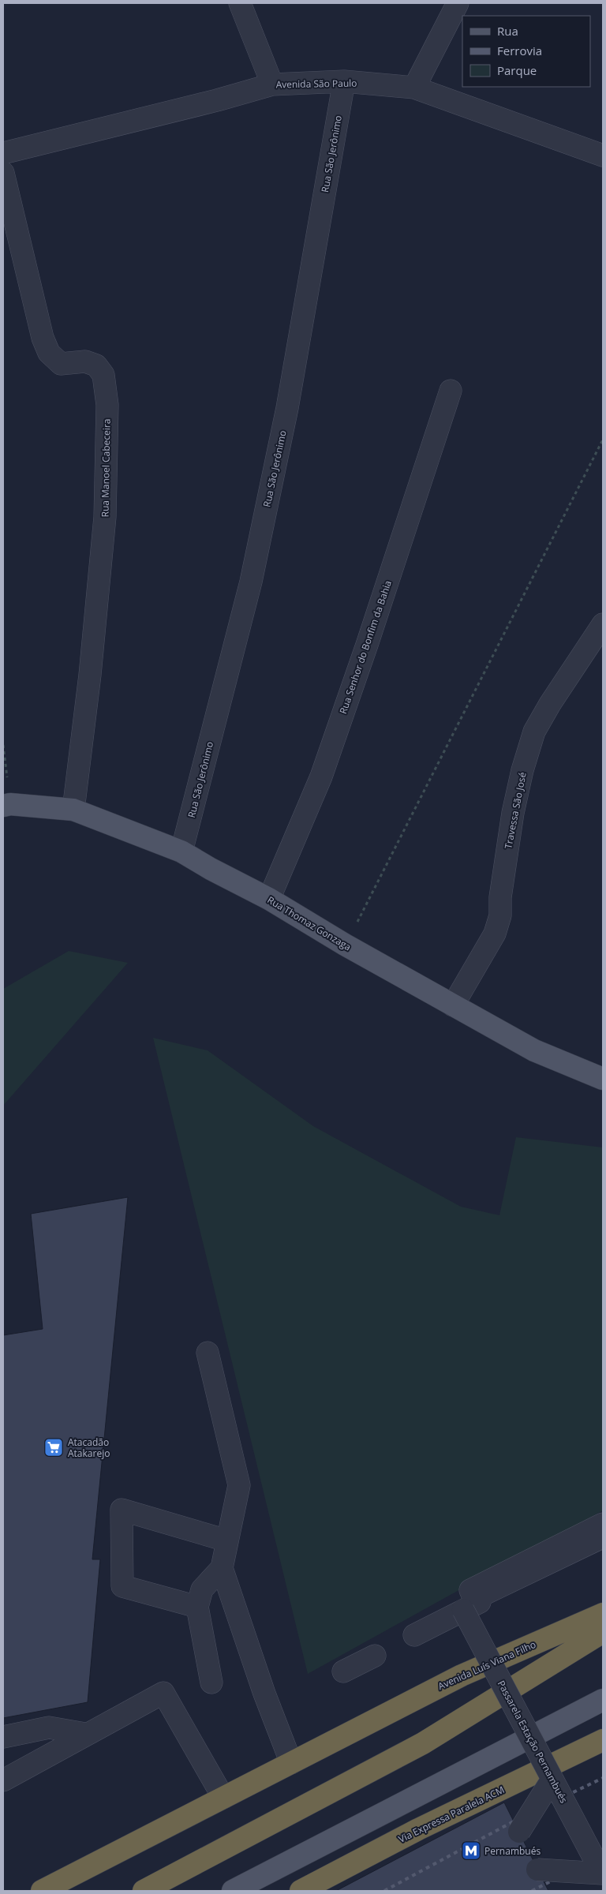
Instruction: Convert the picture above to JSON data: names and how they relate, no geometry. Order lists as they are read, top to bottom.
{
  "streets": {
    "highway": ["Avenida Luís Viana Filho", "Via Expressa Paralela ACM"],
    "main road": ["Rua Thomaz Gonzaga"],
    "street": [
      "Avenida São Paulo",
      "Rua São Jerônimo",
      "Rua Manoel Cabeceira",
      "Rua Senhor do Bonfim da Bahia",
      "Travessa São José",
      "Passarela Estação Pernambués"
    ]
  },
  "crossings": [
    ["Avenida São Paulo", "Rua São Jerônimo"],
    ["Rua São Jerônimo", "Rua Thomaz Gonzaga"],
    ["Rua Manoel Cabeceira", "Rua Thomaz Gonzaga"],
    ["Rua Senhor do Bonfim da Bahia", "Rua Thomaz Gonzaga"],
    ["Travessa São José", "Rua Thomaz Gonzaga"]
  ],
  "places": {
    "supermarket": ["Atacadão Atakarejo"],
    "metro station": ["Pernambués"]
  },
  "legend": ["Rua", "Ferrovia", "Parque"]
}
